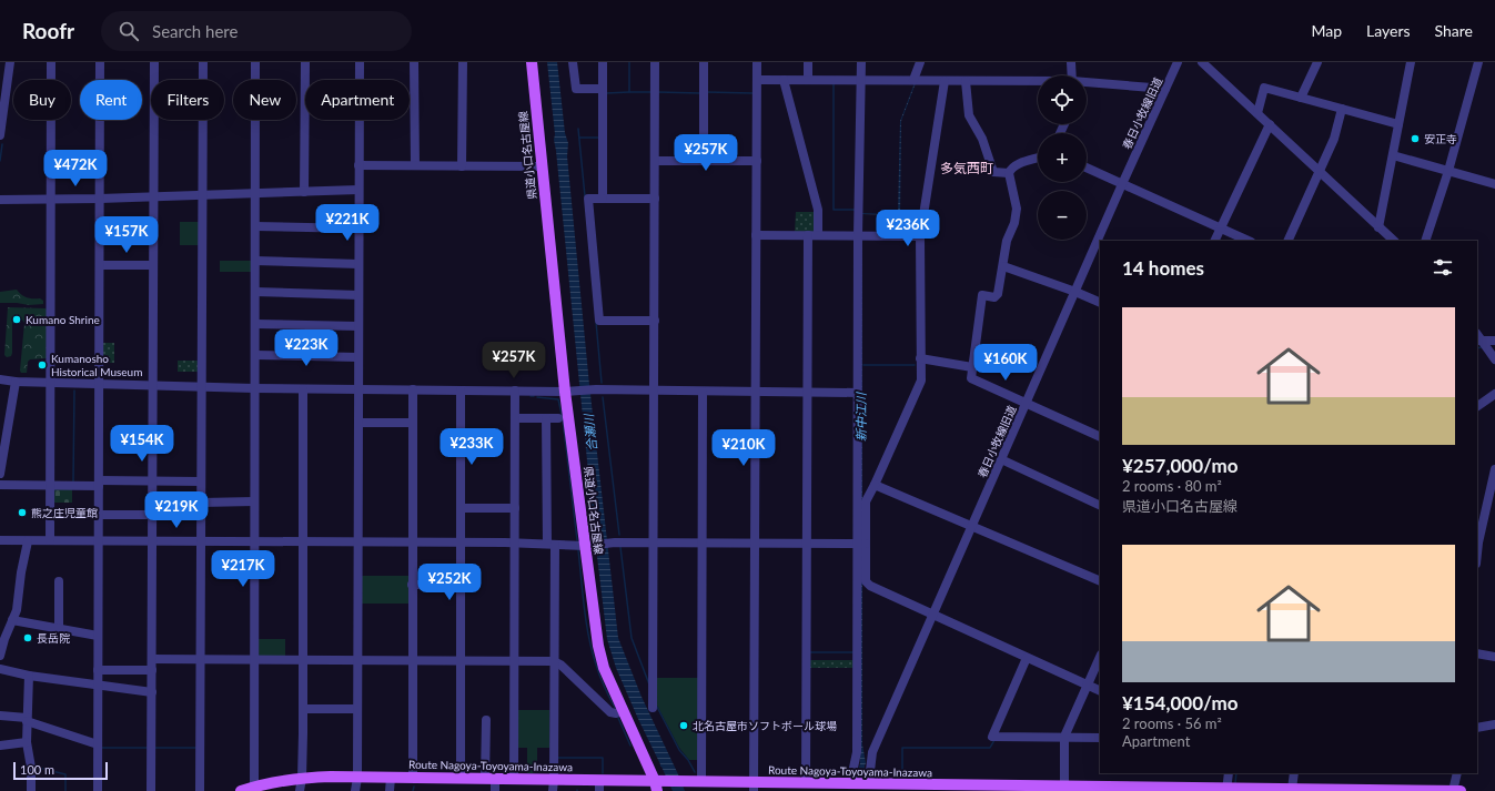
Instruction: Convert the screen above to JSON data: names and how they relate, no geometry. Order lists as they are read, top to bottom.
{
  "streets": {
    "main road": ["県道小口名古屋線", "Route Nagoya-Toyoyama-Inazawa"],
    "street": ["春日小牧線旧道"]
  },
  "crossings": [
    ["春日小牧線旧道", "Route Nagoya-Toyoyama-Inazawa"],
    ["県道小口名古屋線", "Route Nagoya-Toyoyama-Inazawa"]
  ],
  "districts": ["多気西町"],
  "water": ["新中江川", "合瀬川"],
  "places": [
    "安正寺",
    "Kumano Shrine",
    "Kumanosho Historical Museum",
    "熊之庄児童館",
    "長岳院",
    "北名古屋市ソフトボール球場"
  ],
  "scale_bar": "100 m",
  "page": {
    "header": "Roofr",
    "search": "Search here",
    "nav": ["Map", "Layers", "Share"],
    "map_buttons": ["+", "−"],
    "chip": [
      "Buy",
      "Rent",
      "Filters",
      "New",
      "Apartment"
    ],
    "price": [
      "¥257K",
      "¥472K",
      "¥221K",
      "¥236K",
      "¥157K",
      "¥223K",
      "¥257K",
      "¥160K",
      "¥154K",
      "¥233K",
      "¥210K",
      "¥219K",
      "¥217K",
      "¥252K"
    ],
    "heading": "14 homes",
    "list": [
      {
        "name": "¥257,000/mo",
        "note": "2 rooms · 80 m² · 県道小口名古屋線"
      },
      {
        "name": "¥154,000/mo",
        "note": "2 rooms · 56 m² · Apartment"
      }
    ],
    "scale": "100 m"
  }
}
